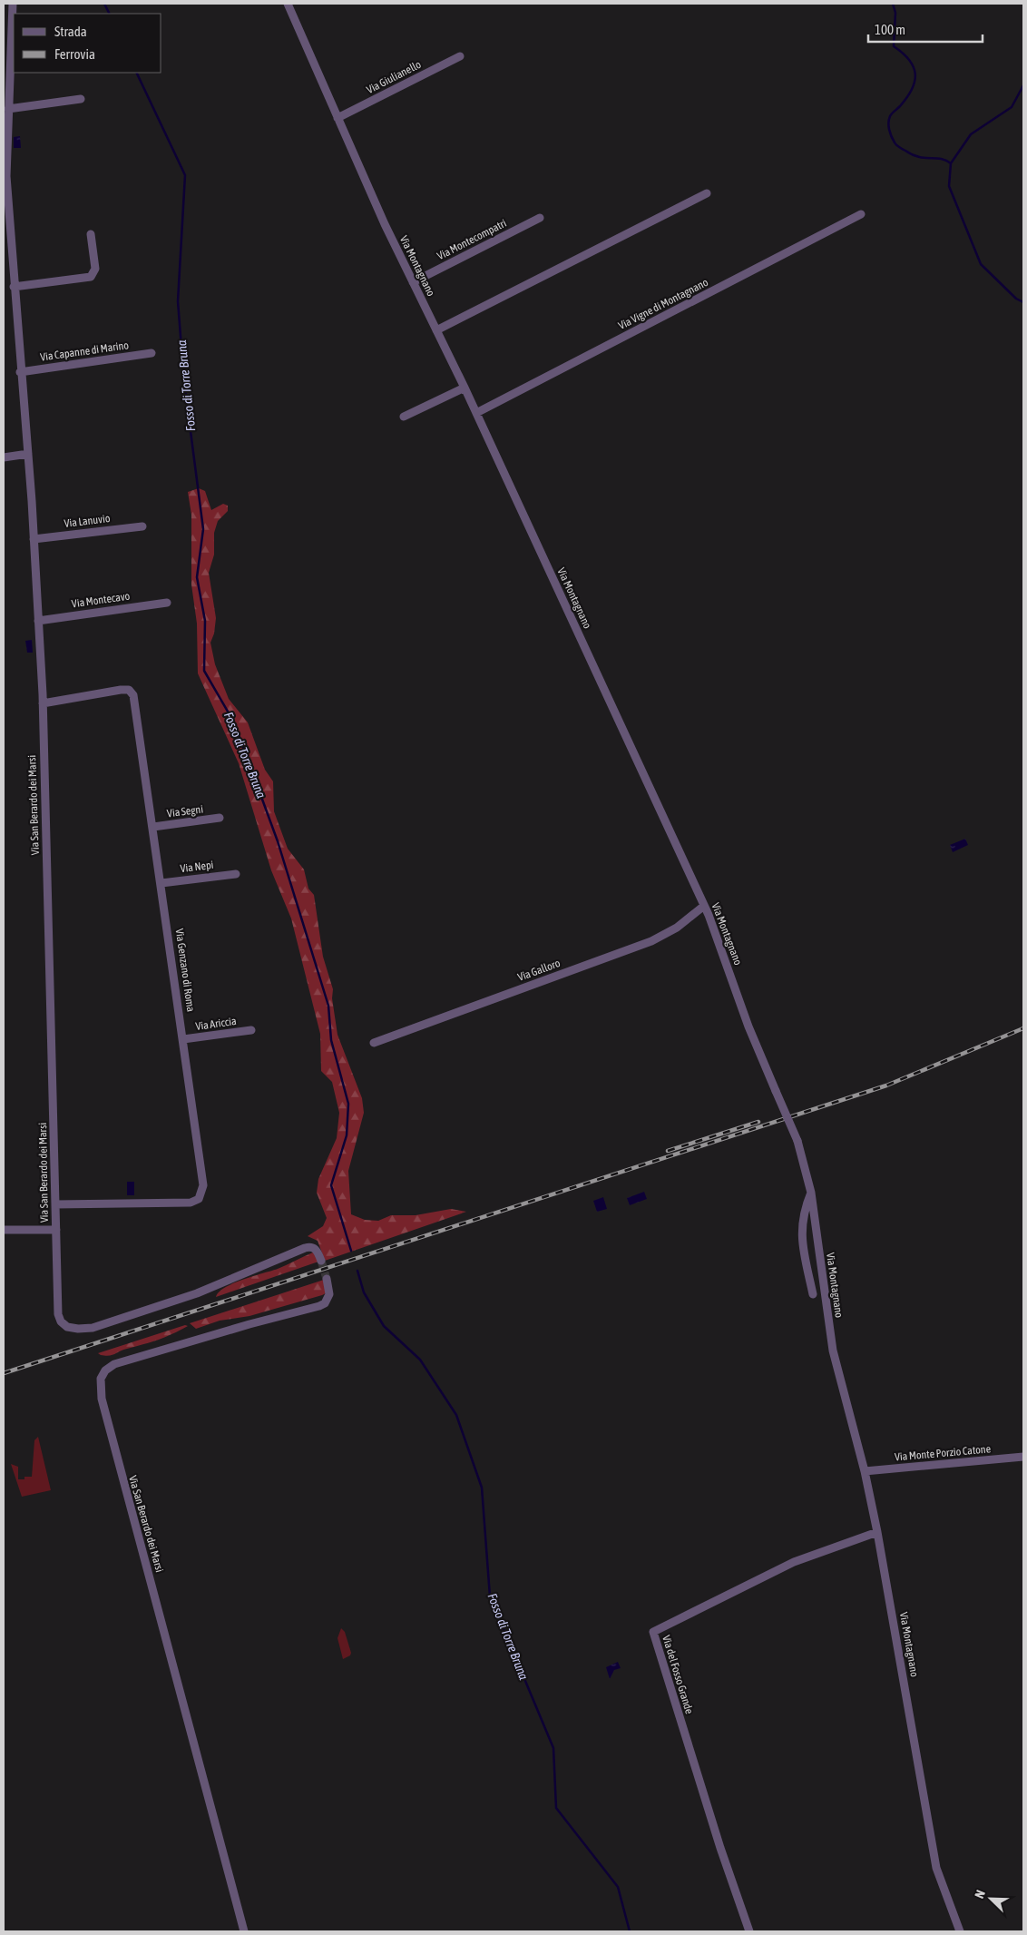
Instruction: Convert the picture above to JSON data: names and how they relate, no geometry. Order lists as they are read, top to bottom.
{
  "streets": {
    "street": [
      "Via Giulianello",
      "Via Montecompatri",
      "Via Montagnano",
      "Via Vigne di Montagnano",
      "Via Capanne di Marino",
      "Via Lanuvio",
      "Via Montecavo",
      "Via San Berardo dei Marsi",
      "Via Segni",
      "Via Nepi",
      "Via Genzano di Roma",
      "Via Galloro",
      "Via Ariccia",
      "Via Monte Porzio Catone",
      "Via del Fosso Grande"
    ]
  },
  "crossings": [
    ["Via Giulianello", "Via Montagnano"],
    ["Via Montecompatri", "Via Montagnano"],
    ["Via Montagnano", "Via Vigne di Montagnano"],
    ["Via Montagnano", "Via Galloro"],
    ["Via Montagnano", "Via Monte Porzio Catone"],
    ["Via Montagnano", "Via del Fosso Grande"],
    ["Via Capanne di Marino", "Via San Berardo dei Marsi"],
    ["Via Lanuvio", "Via San Berardo dei Marsi"],
    ["Via Montecavo", "Via San Berardo dei Marsi"],
    ["Via San Berardo dei Marsi", "Via Genzano di Roma"],
    ["Via Segni", "Via Genzano di Roma"],
    ["Via Nepi", "Via Genzano di Roma"],
    ["Via Genzano di Roma", "Via Ariccia"]
  ],
  "water": ["Fosso di Torre Bruna"],
  "legend": ["Strada", "Ferrovia"],
  "scale_bar": "100 m",
  "north": "top left"
}
